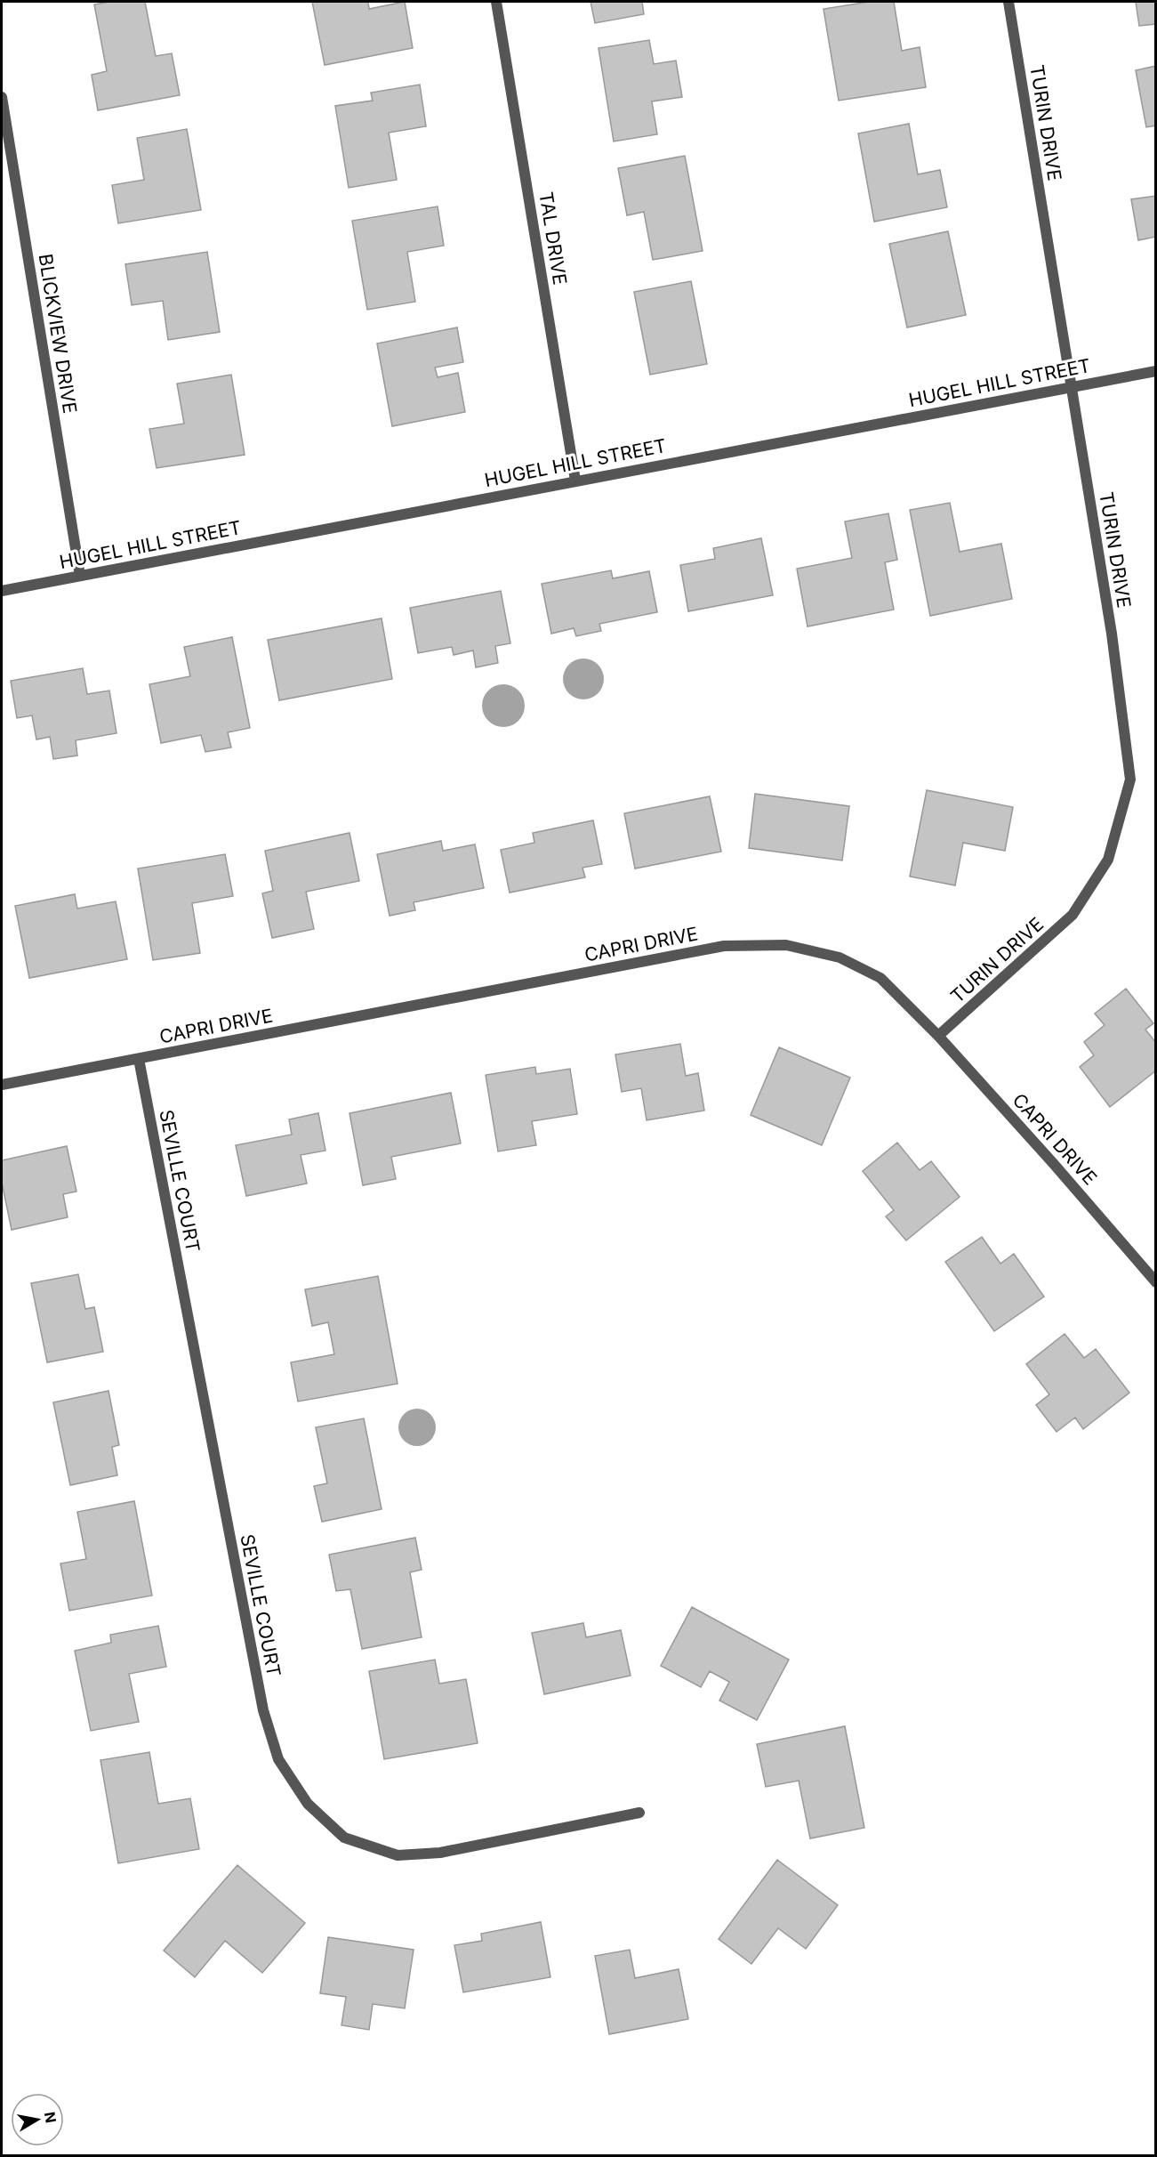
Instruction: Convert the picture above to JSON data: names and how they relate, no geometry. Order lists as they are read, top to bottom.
{
  "streets": {
    "street": [
      "TURIN DRIVE",
      "TAL DRIVE",
      "BLICKVIEW DRIVE",
      "HUGEL HILL STREET",
      "CAPRI DRIVE",
      "SEVILLE COURT"
    ]
  },
  "crossings": [
    ["TURIN DRIVE", "HUGEL HILL STREET"],
    ["TURIN DRIVE", "CAPRI DRIVE"],
    ["TAL DRIVE", "HUGEL HILL STREET"],
    ["BLICKVIEW DRIVE", "HUGEL HILL STREET"],
    ["CAPRI DRIVE", "SEVILLE COURT"]
  ],
  "north": "right"
}
